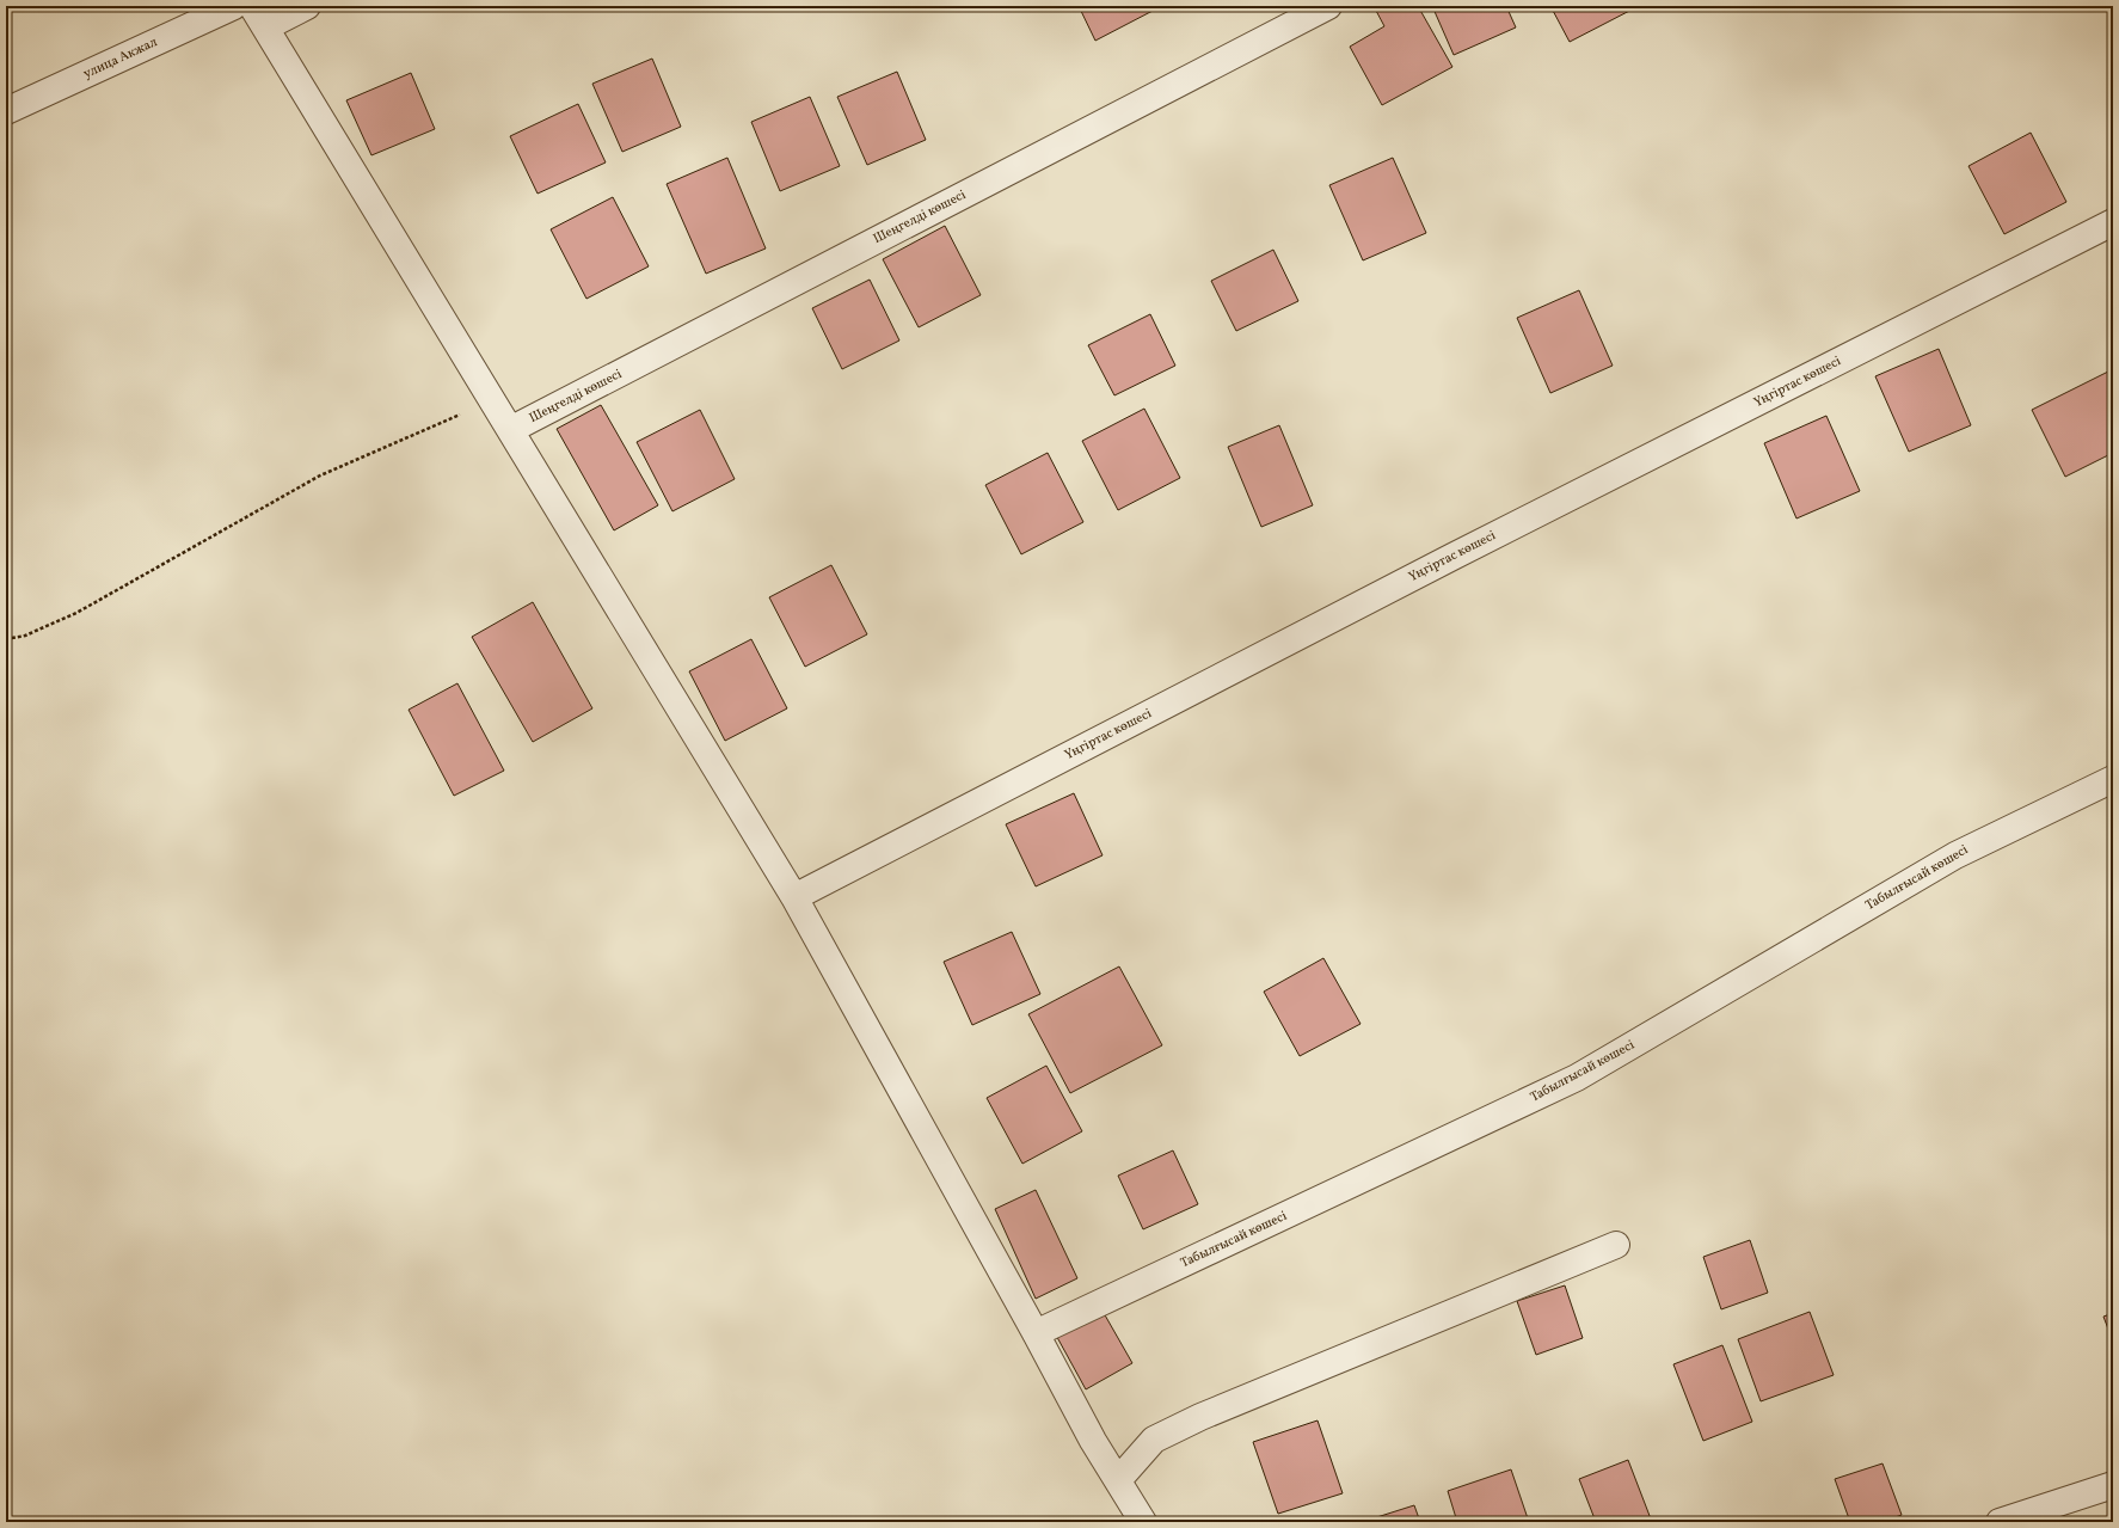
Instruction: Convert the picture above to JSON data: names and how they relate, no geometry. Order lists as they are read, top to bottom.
{
  "streets": {
    "street": [
      "улица Акжал",
      "Шеңгелді көшесі",
      "Үңгіртас көшесі",
      "Табылғысай көшесі"
    ]
  }
}
